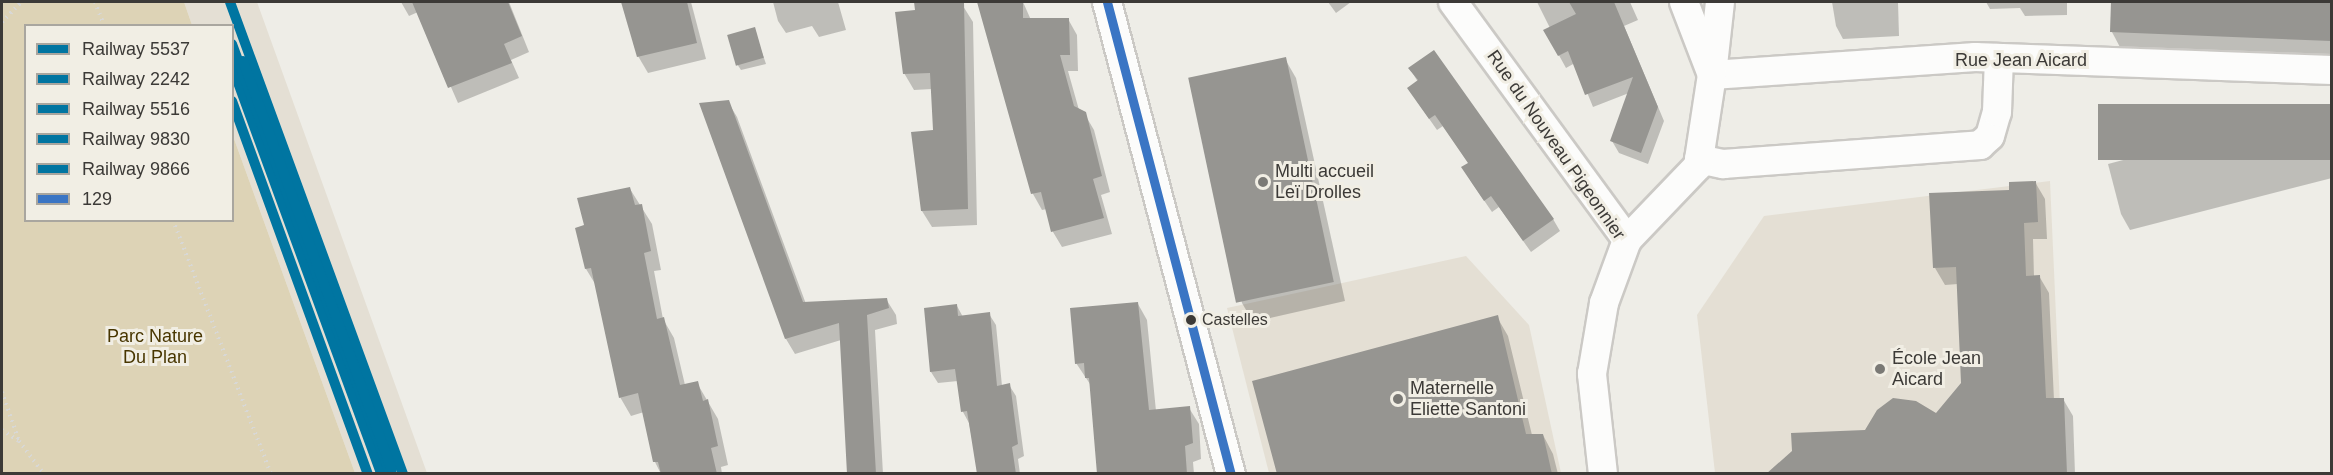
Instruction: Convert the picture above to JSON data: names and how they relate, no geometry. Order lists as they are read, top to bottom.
{
  "streets": {
    "street": ["Rue Jean Aicard", "Rue du Nouveau Pigeonnier"]
  },
  "parks": ["Parc Nature Du Plan"],
  "places": [
    "Multi accueil Leï Drolles",
    "Castelles",
    "École Jean Aicard",
    "Maternelle Eliette Santoni"
  ],
  "lines": [
    "rail line 5537",
    "transit line 129",
    "rail line 9830",
    "rail line 9866",
    "rail line 2242",
    "rail line 5516"
  ],
  "legend": [
    "Railway 5537",
    "Railway 2242",
    "Railway 5516",
    "Railway 9830",
    "Railway 9866",
    "129"
  ]
}
